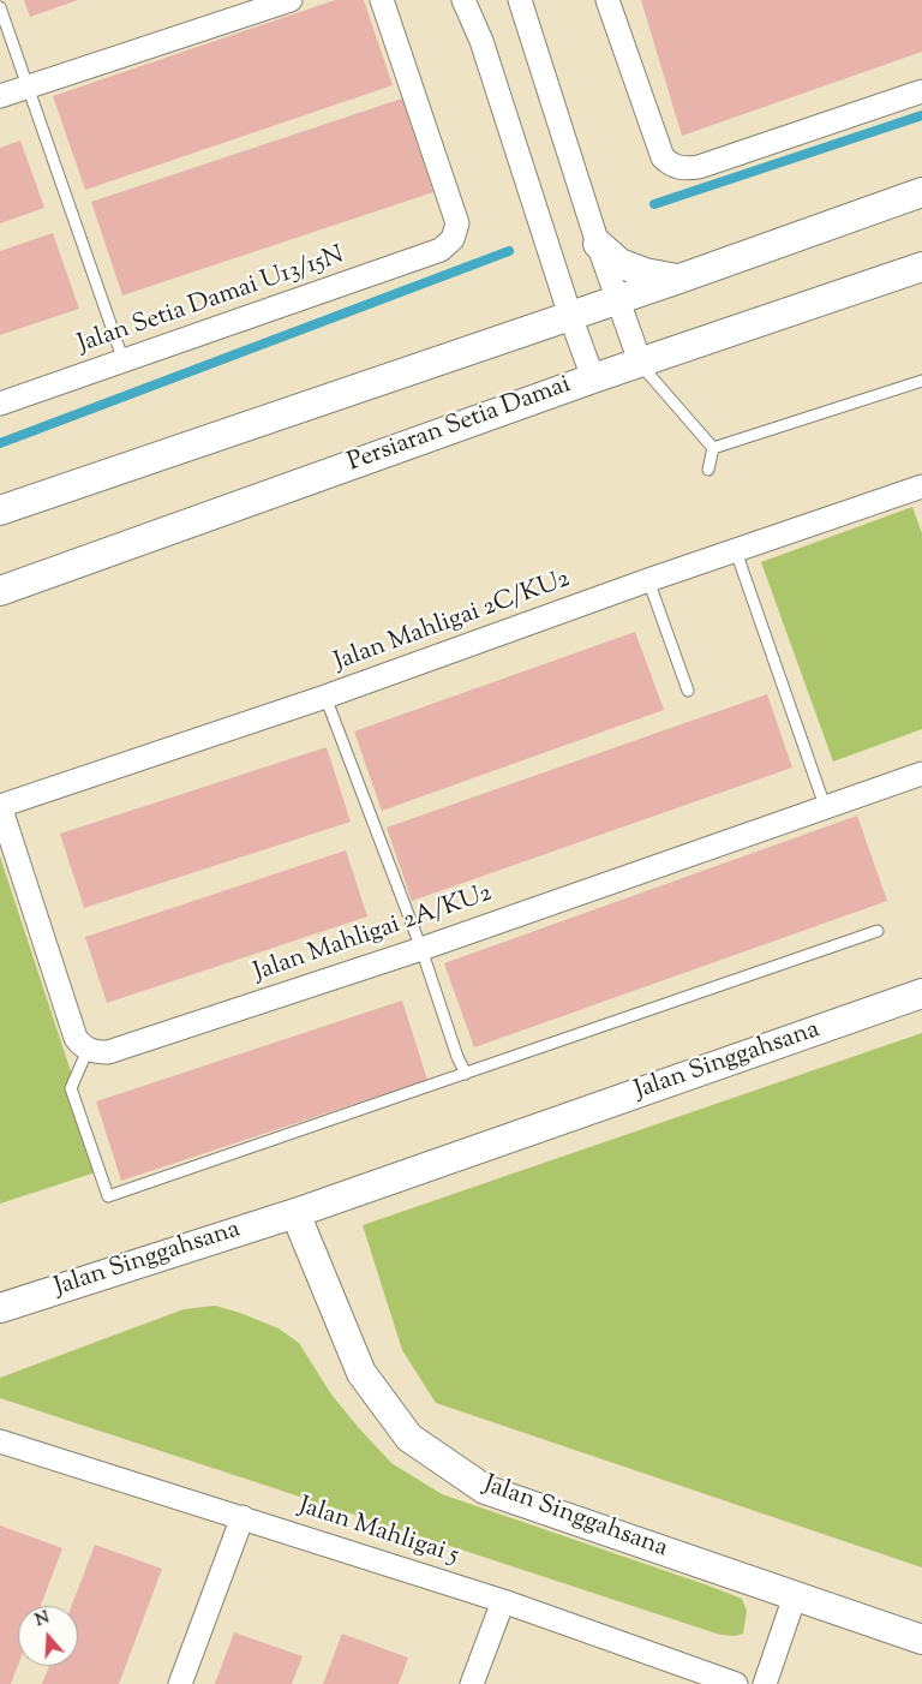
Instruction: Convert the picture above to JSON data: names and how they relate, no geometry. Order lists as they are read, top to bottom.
{
  "streets": {
    "street": [
      "Jalan Setia Damai U13/15N",
      "Persiaran Setia Damai",
      "Jalan Mahligai 2C/KU2",
      "Jalan Mahligai 2A/KU2",
      "Jalan Singgahsana",
      "Jalan Mahligai 5"
    ]
  },
  "north": "top"
}
